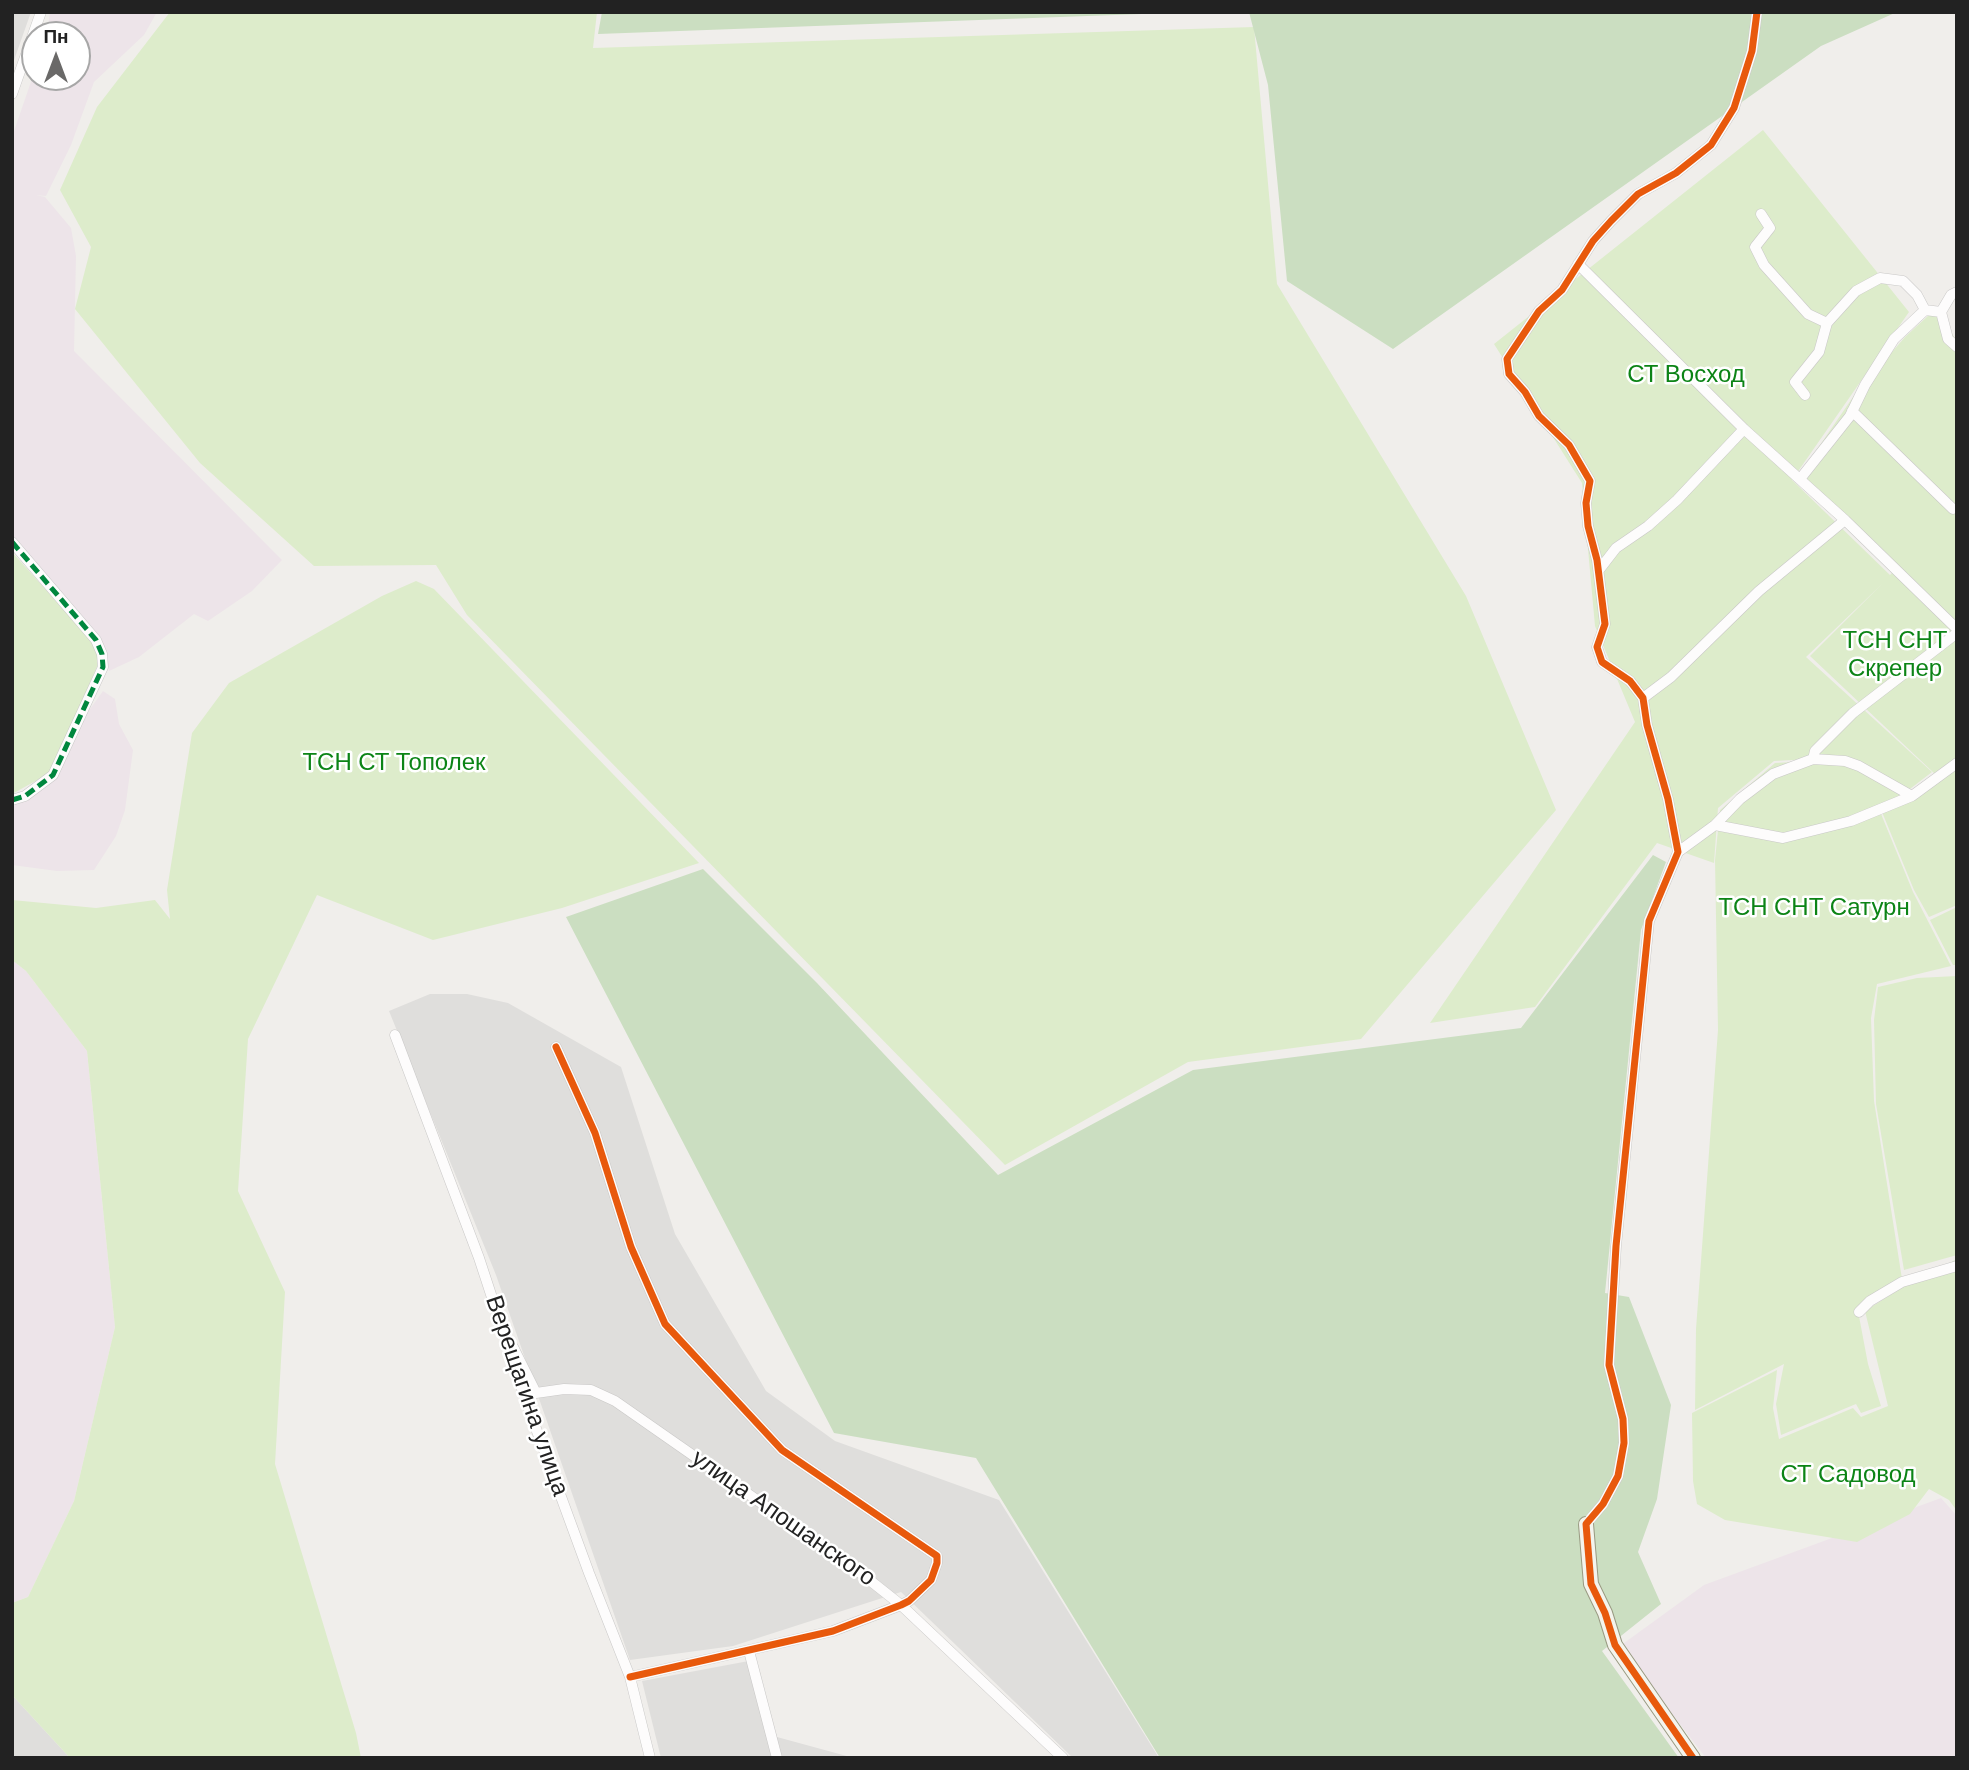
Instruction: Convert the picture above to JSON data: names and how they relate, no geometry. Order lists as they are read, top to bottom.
{
  "streets": {
    "street": ["Верещагина улица", "улица Апошанского"]
  },
  "crossings": [
    ["Верещагина улица", "улица Апошанского"]
  ],
  "parks": [
    "СТ Восход",
    "ТСН СНТ Скрепер",
    "ТСН СТ Тополек",
    "ТСН СНТ Сатурн",
    "СТ Садовод"
  ],
  "north": "top"
}
